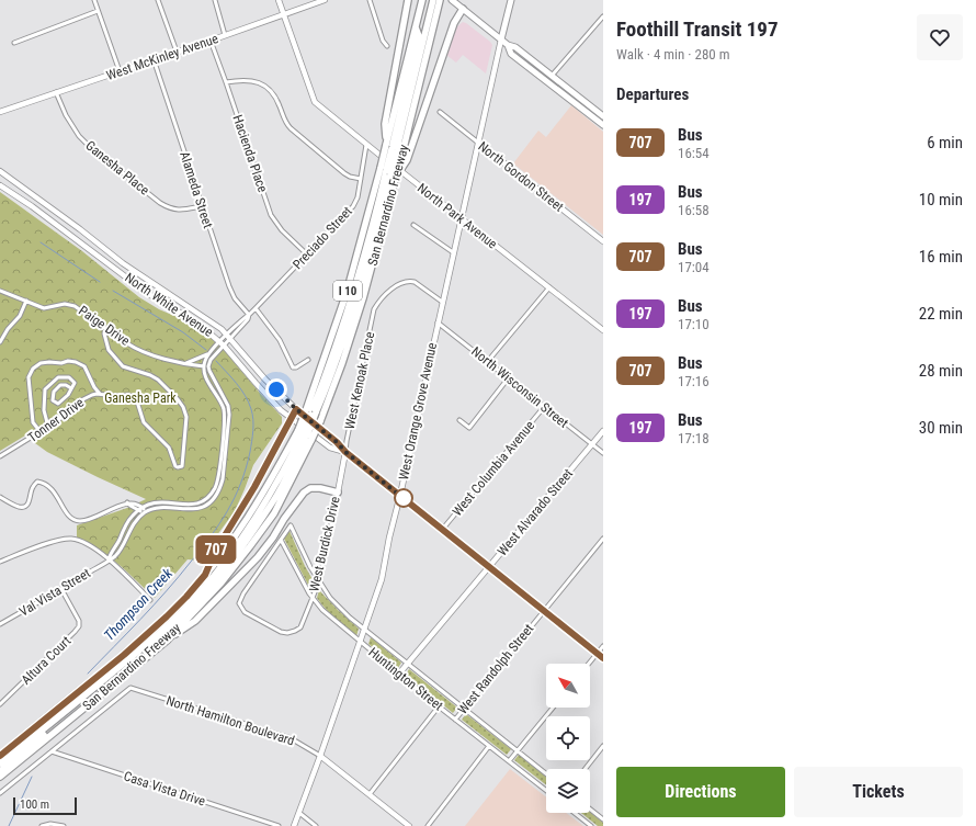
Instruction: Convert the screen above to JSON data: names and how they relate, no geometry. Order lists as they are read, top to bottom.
{
  "streets": {
    "highway": ["San Bernardino Freeway", "I 10"],
    "street": [
      "West McKinley Avenue",
      "Hacienda Place",
      "Ganesha Place",
      "North Gordon Street",
      "Alameda Street",
      "North Park Avenue",
      "Preciado Street",
      "North White Avenue",
      "Paige Drive",
      "West Kenoak Place",
      "North Wisconsin Street",
      "West Orange Grove Avenue",
      "Tonner Drive",
      "West Columbia Avenue",
      "West Alvarado Street",
      "West Burdick Drive",
      "Val Vista Street",
      "Altura Court",
      "West Randolph Street",
      "Huntington Street",
      "North Hamilton Boulevard",
      "Casa Vista Drive"
    ]
  },
  "crossings": [
    ["West McKinley Avenue", "Hacienda Place"],
    ["West McKinley Avenue", "Ganesha Place"],
    ["West McKinley Avenue", "Alameda Street"],
    ["West McKinley Avenue", "North Park Avenue"],
    ["Hacienda Place", "Preciado Street"],
    ["Ganesha Place", "Alameda Street"],
    ["North Gordon Street", "West Orange Grove Avenue"],
    ["Alameda Street", "Preciado Street"],
    ["North Park Avenue", "Preciado Street"],
    ["North Park Avenue", "West Orange Grove Avenue"],
    ["Preciado Street", "North White Avenue"],
    ["North White Avenue", "West Kenoak Place"],
    ["North White Avenue", "West Burdick Drive"],
    ["Paige Drive", "Tonner Drive"],
    ["Paige Drive", "Val Vista Street"],
    ["West Kenoak Place", "West Orange Grove Avenue"],
    ["West Kenoak Place", "West Burdick Drive"],
    ["North Wisconsin Street", "West Orange Grove Avenue"],
    ["North Wisconsin Street", "West Columbia Avenue"],
    ["North Wisconsin Street", "West Alvarado Street"],
    ["West Orange Grove Avenue", "Huntington Street"],
    ["West Orange Grove Avenue", "North Hamilton Boulevard"],
    ["West Alvarado Street", "Huntington Street"],
    ["West Burdick Drive", "Huntington Street"],
    ["Val Vista Street", "Altura Court"],
    ["West Randolph Street", "Huntington Street"],
    ["North Hamilton Boulevard", "Casa Vista Drive"]
  ],
  "water": ["Thompson Creek"],
  "parks": ["Ganesha Park"],
  "lines": ["bus line 707"],
  "scale_bar": "100 m",
  "north": "top left",
  "page": {
    "on_map": "707",
    "heading": [
      ["Foothill Transit 197", "Walk · 4 min · 280 m"],
      "Departures"
    ],
    "list": [
      {
        "mark": "707",
        "name": "Bus",
        "note": "16:54",
        "value": "6 min"
      },
      {
        "mark": "197",
        "name": "Bus",
        "note": "16:58",
        "value": "10 min"
      },
      {
        "mark": "707",
        "name": "Bus",
        "note": "17:04",
        "value": "16 min"
      },
      {
        "mark": "197",
        "name": "Bus",
        "note": "17:10",
        "value": "22 min"
      },
      {
        "mark": "707",
        "name": "Bus",
        "note": "17:16",
        "value": "28 min"
      },
      {
        "mark": "197",
        "name": "Bus",
        "note": "17:18",
        "value": "30 min"
      }
    ],
    "buttons": ["Directions", "Tickets"],
    "scale": "100 m"
  }
}
